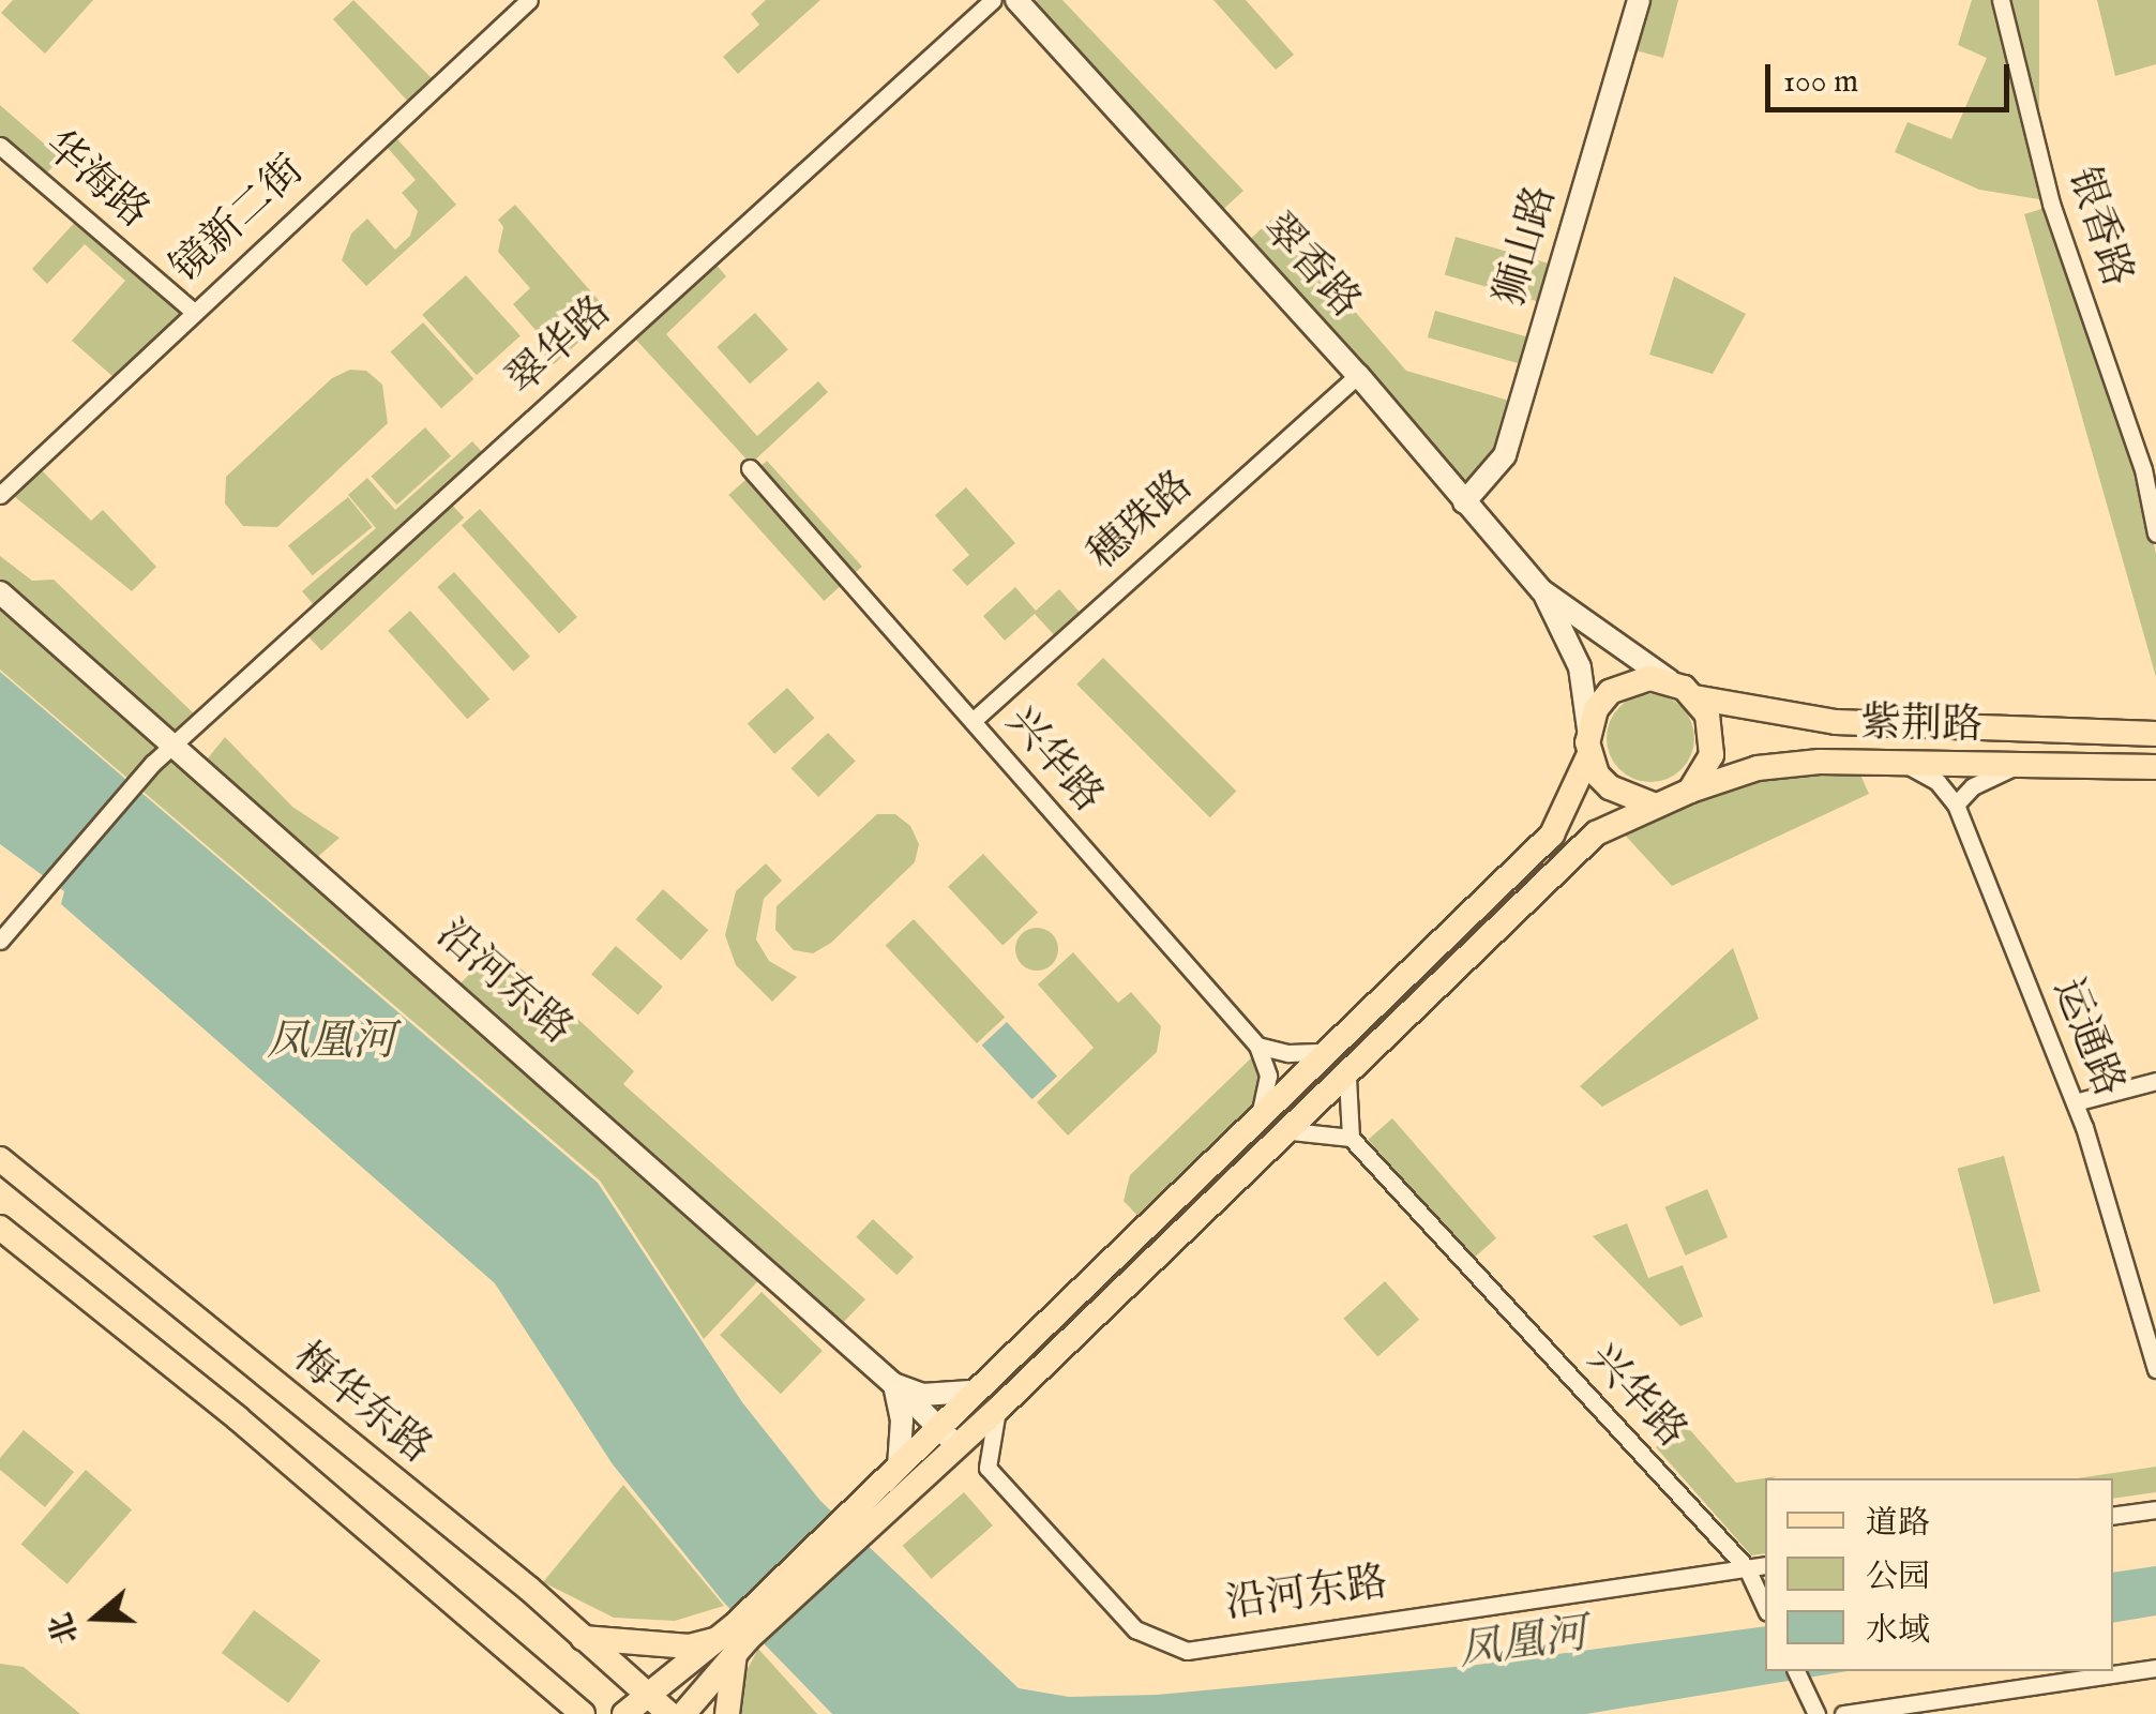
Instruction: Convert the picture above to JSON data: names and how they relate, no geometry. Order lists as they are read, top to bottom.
{
  "streets": {
    "main road": ["紫荆路", "梅华东路"],
    "street": [
      "华海路",
      "镜新二街",
      "银香路",
      "狮山路",
      "翠香路",
      "翠华路",
      "穗珠路",
      "兴华路",
      "沿河东路",
      "运通路"
    ]
  },
  "crossings": [
    ["华海路", "镜新二街"],
    ["狮山路", "翠香路"],
    ["翠香路", "穗珠路"],
    ["翠华路", "沿河东路"],
    ["穗珠路", "兴华路"],
    ["紫荆路", "运通路"],
    ["兴华路", "沿河东路"]
  ],
  "water": ["凤凰河"],
  "legend": ["道路", "公园", "水域"],
  "scale_bar": "100 m",
  "north": "left"
}
